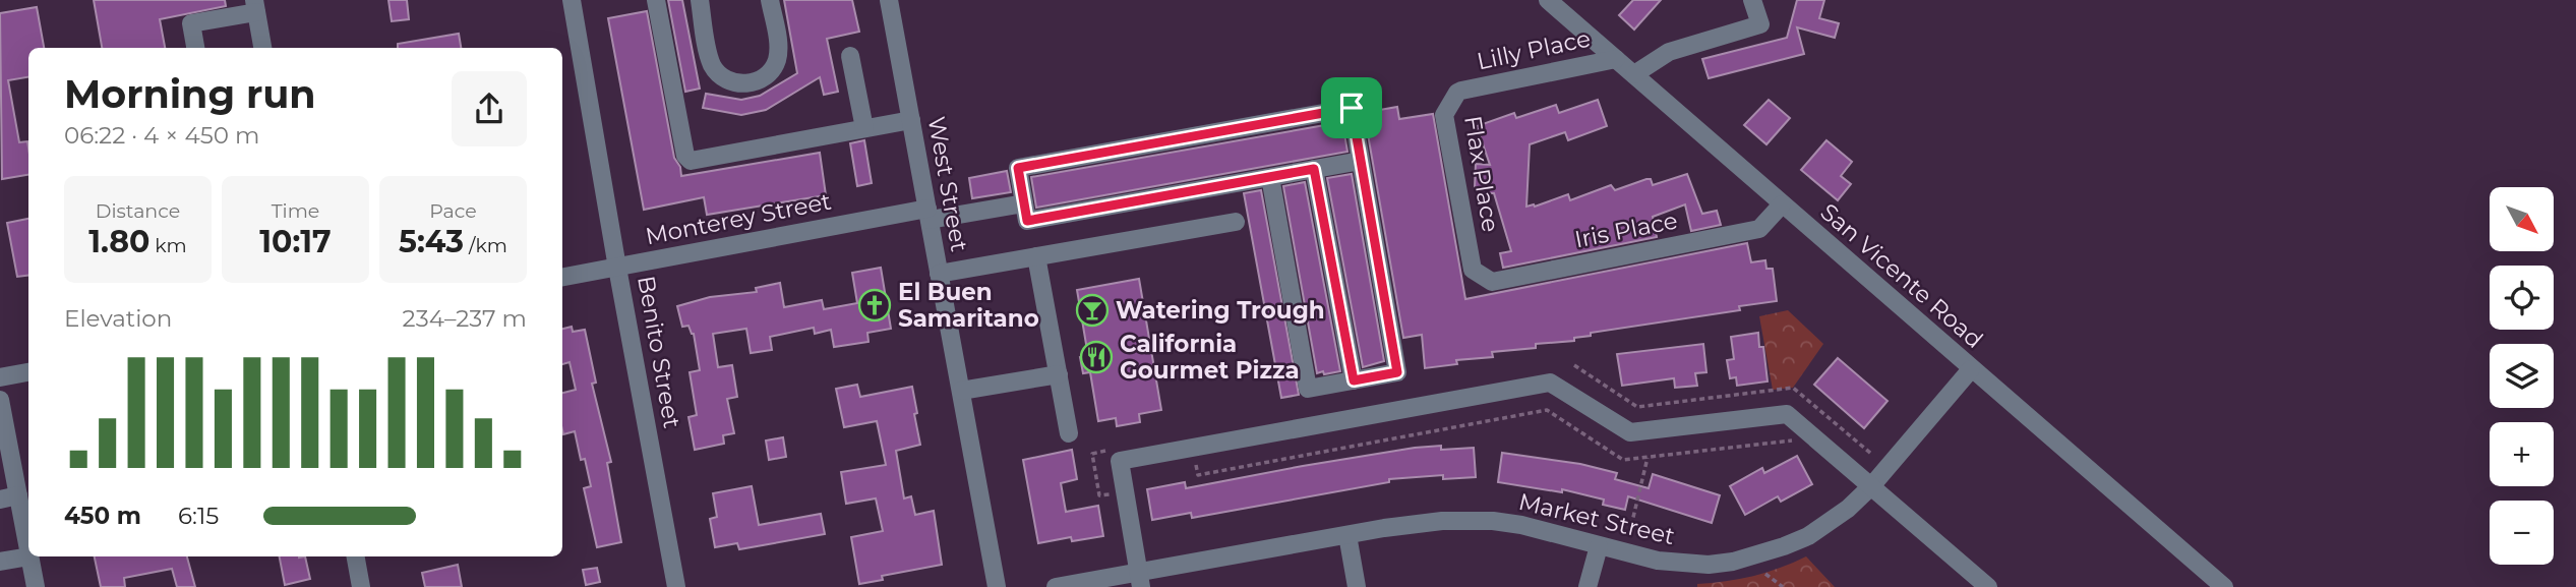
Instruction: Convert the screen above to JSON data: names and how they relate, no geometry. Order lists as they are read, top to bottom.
{
  "streets": {
    "street": [
      "Lilly Place",
      "Flax Place",
      "West Street",
      "Monterey Street",
      "Iris Place",
      "San Vicente Road",
      "Benito Street",
      "Market Street"
    ]
  },
  "crossings": [
    ["Lilly Place", "Flax Place"],
    ["Lilly Place", "San Vicente Road"],
    ["Flax Place", "Iris Place"],
    ["West Street", "Monterey Street"],
    ["Monterey Street", "Benito Street"],
    ["Iris Place", "San Vicente Road"],
    ["San Vicente Road", "Market Street"]
  ],
  "places": {
    "church": ["El Buen Samaritano"],
    "bar": ["Watering Trough"],
    "restaurant": ["California Gourmet Pizza"]
  },
  "north": "bottom right",
  "page": {
    "heading": ["Morning run", "06:22 · 4 × 450 m"],
    "stats": [
      ["Distance", "1.80 km"],
      ["Time", "10:17"],
      ["Pace", "5:43 /km"]
    ],
    "map_buttons": ["+", "−"],
    "chart": ["Elevation", "234–237 m"],
    "list": [
      {
        "name": "450 m",
        "note": "6:15"
      }
    ]
  }
}
